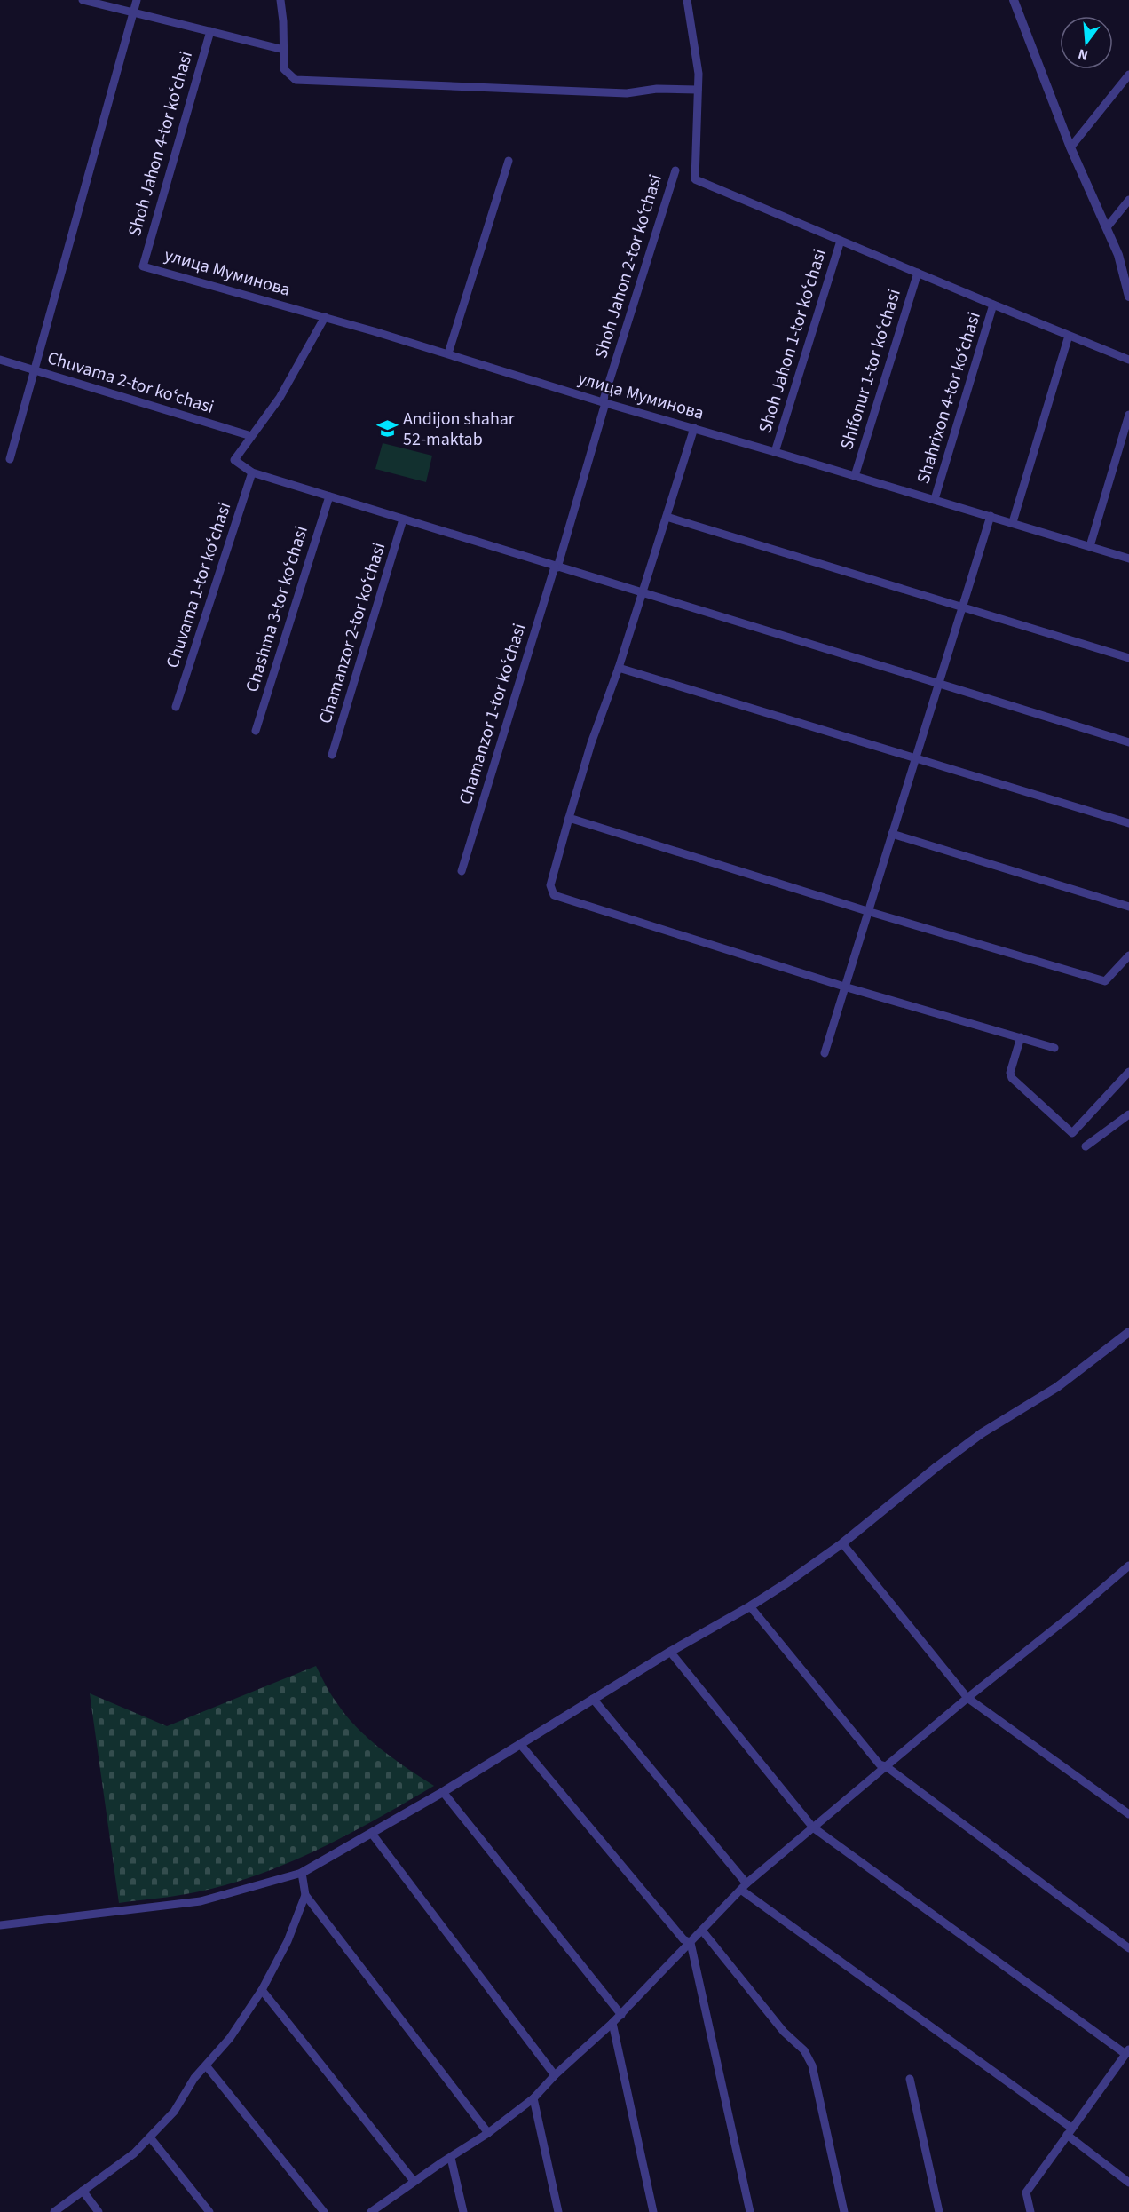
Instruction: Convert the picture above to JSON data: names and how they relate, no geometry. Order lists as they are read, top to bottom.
{
  "streets": {
    "street": [
      "Shoh Jahon 4-tor koʻchasi",
      "Shoh Jahon 2-tor koʻchasi",
      "улица Муминова",
      "Shoh Jahon 1-tor koʻchasi",
      "Shifonur 1-tor koʻchasi",
      "Chuvama 2-tor koʻchasi",
      "Shahrixon 4-tor koʻchasi",
      "Chuvama 1-tor koʻchasi",
      "Chashma 3-tor koʻchasi",
      "Chamanzor 2-tor koʻchasi",
      "Chamanzor 1-tor koʻchasi"
    ]
  },
  "crossings": [
    ["Shoh Jahon 4-tor koʻchasi", "улица Муминова"],
    ["Shoh Jahon 2-tor koʻchasi", "улица Муминова"],
    ["Shoh Jahon 2-tor koʻchasi", "Chamanzor 1-tor koʻchasi"],
    ["улица Муминова", "Shoh Jahon 1-tor koʻchasi"],
    ["улица Муминова", "Shifonur 1-tor koʻchasi"],
    ["улица Муминова", "Shahrixon 4-tor koʻchasi"],
    ["улица Муминова", "Chamanzor 1-tor koʻchasi"]
  ],
  "places": {
    "school or university": ["Andijon shahar 52-maktab"]
  },
  "north": "bottom"
}
